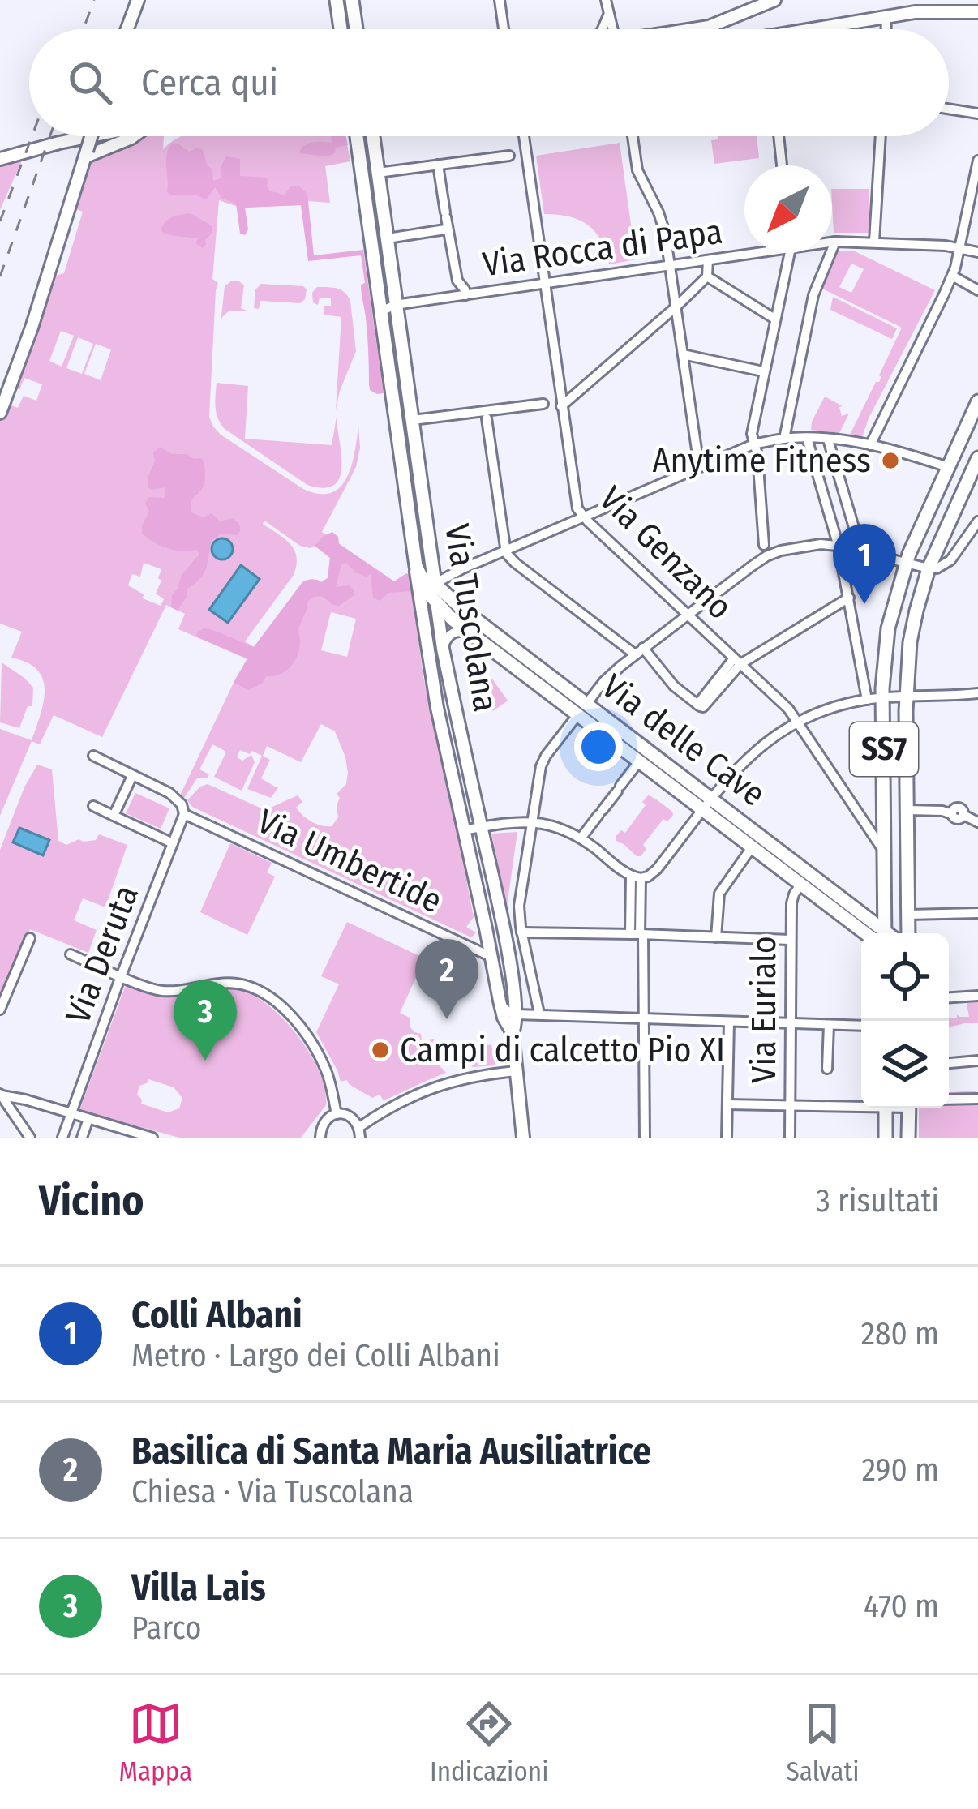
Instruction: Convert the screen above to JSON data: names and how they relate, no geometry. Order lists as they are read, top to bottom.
{
  "streets": {
    "main road": ["Via Tuscolana", "Via delle Cave", "SS7"],
    "street": [
      "Via Rocca di Papa",
      "Via Genzano",
      "Via Umbertide",
      "Via Deruta",
      "Via Eurialo"
    ]
  },
  "crossings": [
    ["Via Rocca di Papa", "Via Genzano"],
    ["Via Rocca di Papa", "Via Tuscolana"],
    ["Via Genzano", "SS7"],
    ["Via Tuscolana", "Via delle Cave"],
    ["Via Tuscolana", "Via Umbertide"],
    ["Via delle Cave", "Via Eurialo"],
    ["Via Umbertide", "Via Deruta"]
  ],
  "places": ["Anytime Fitness", "Campi di calcetto Pio XI"],
  "north": "bottom left",
  "page": {
    "search": "Cerca qui",
    "pins": ["1", "2", "3"],
    "heading": ["Vicino", "3 risultati"],
    "list": [
      {
        "mark": "1",
        "name": "Colli Albani",
        "note": "Metro · Largo dei Colli Albani",
        "value": "280 m"
      },
      {
        "mark": "2",
        "name": "Basilica di Santa Maria Ausiliatrice",
        "note": "Chiesa · Via Tuscolana",
        "value": "290 m"
      },
      {
        "mark": "3",
        "name": "Villa Lais",
        "note": "Parco",
        "value": "470 m"
      }
    ],
    "nav": ["Mappa", "Indicazioni", "Salvati"]
  }
}
